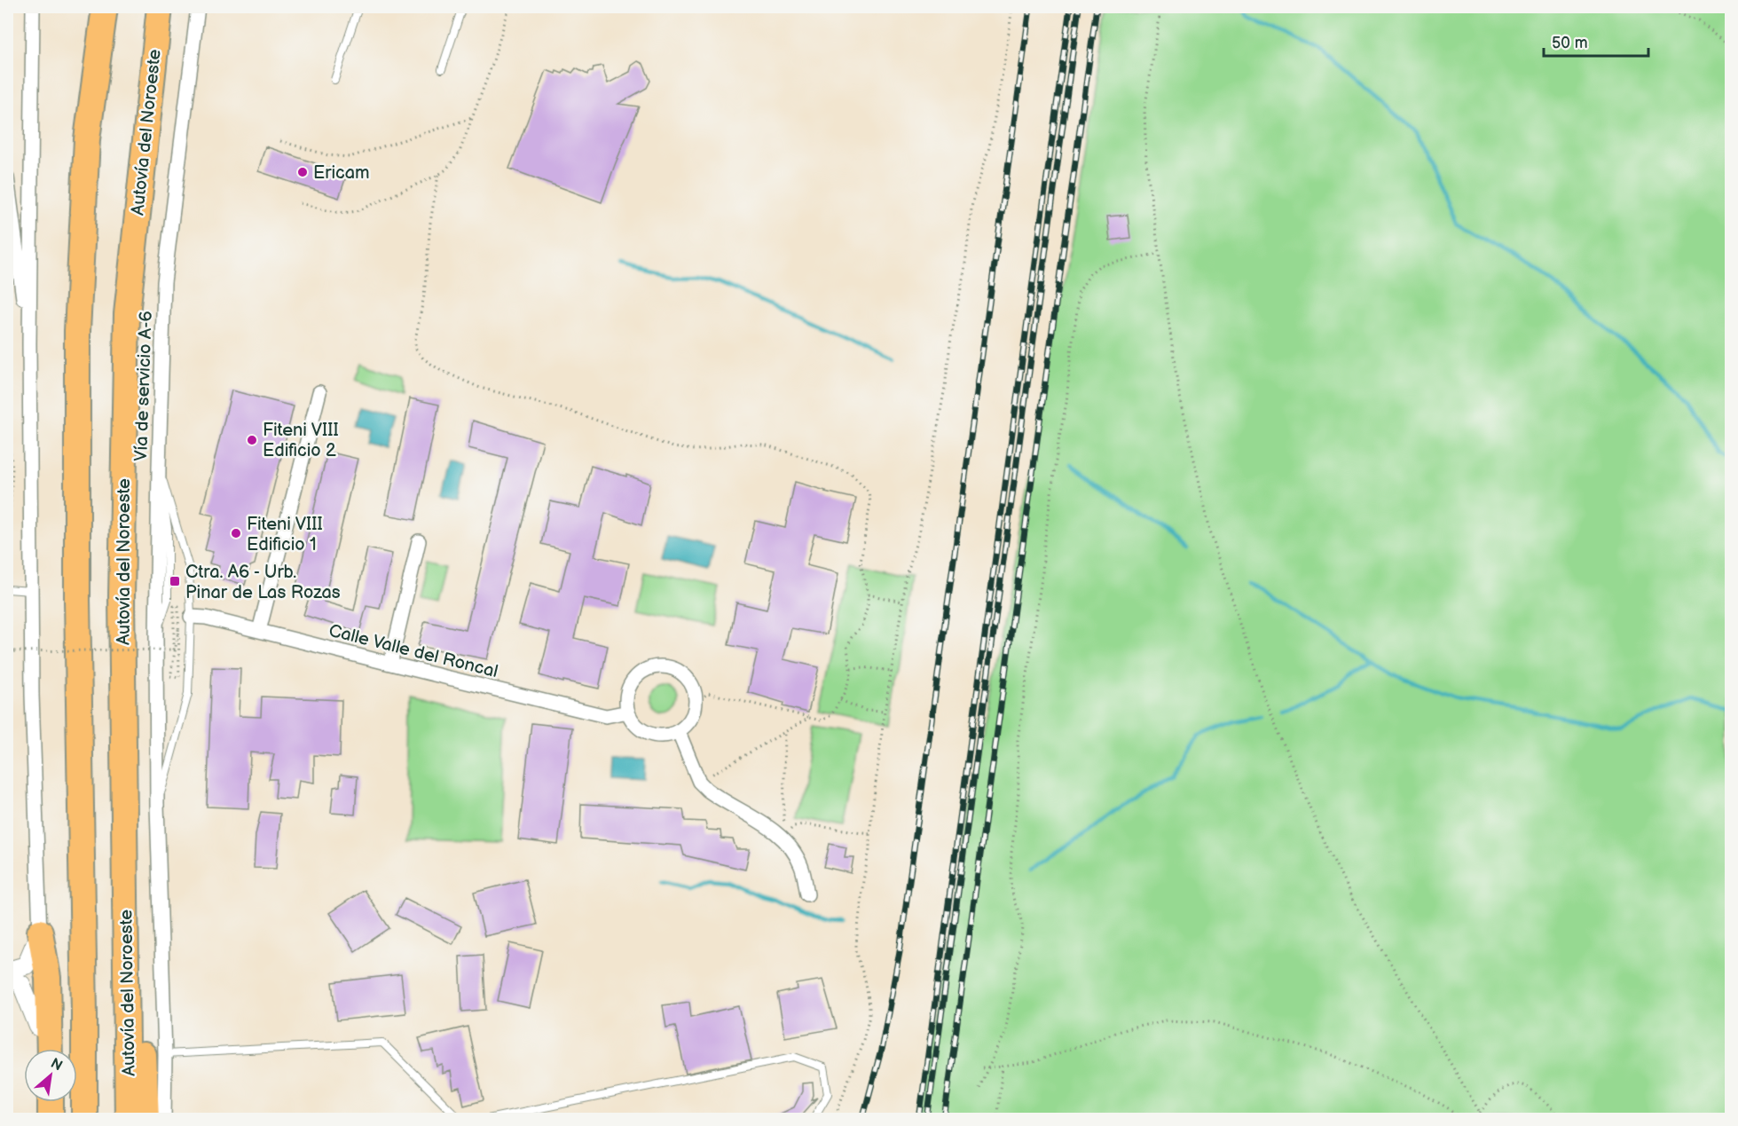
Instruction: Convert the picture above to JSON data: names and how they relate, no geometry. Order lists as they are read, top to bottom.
{
  "streets": {
    "highway": ["Autovía del Noroeste"],
    "street": ["Vía de servicio A-6", "Calle Valle del Roncal"]
  },
  "places": {
    "other": ["Ericam", "Fiteni VIII Edificio 2", "Fiteni VIII Edificio 1"],
    "transit": ["Ctra. A6 - Urb. Pinar de Las Rozas"]
  },
  "scale_bar": "50 m",
  "north": "top right"
}
